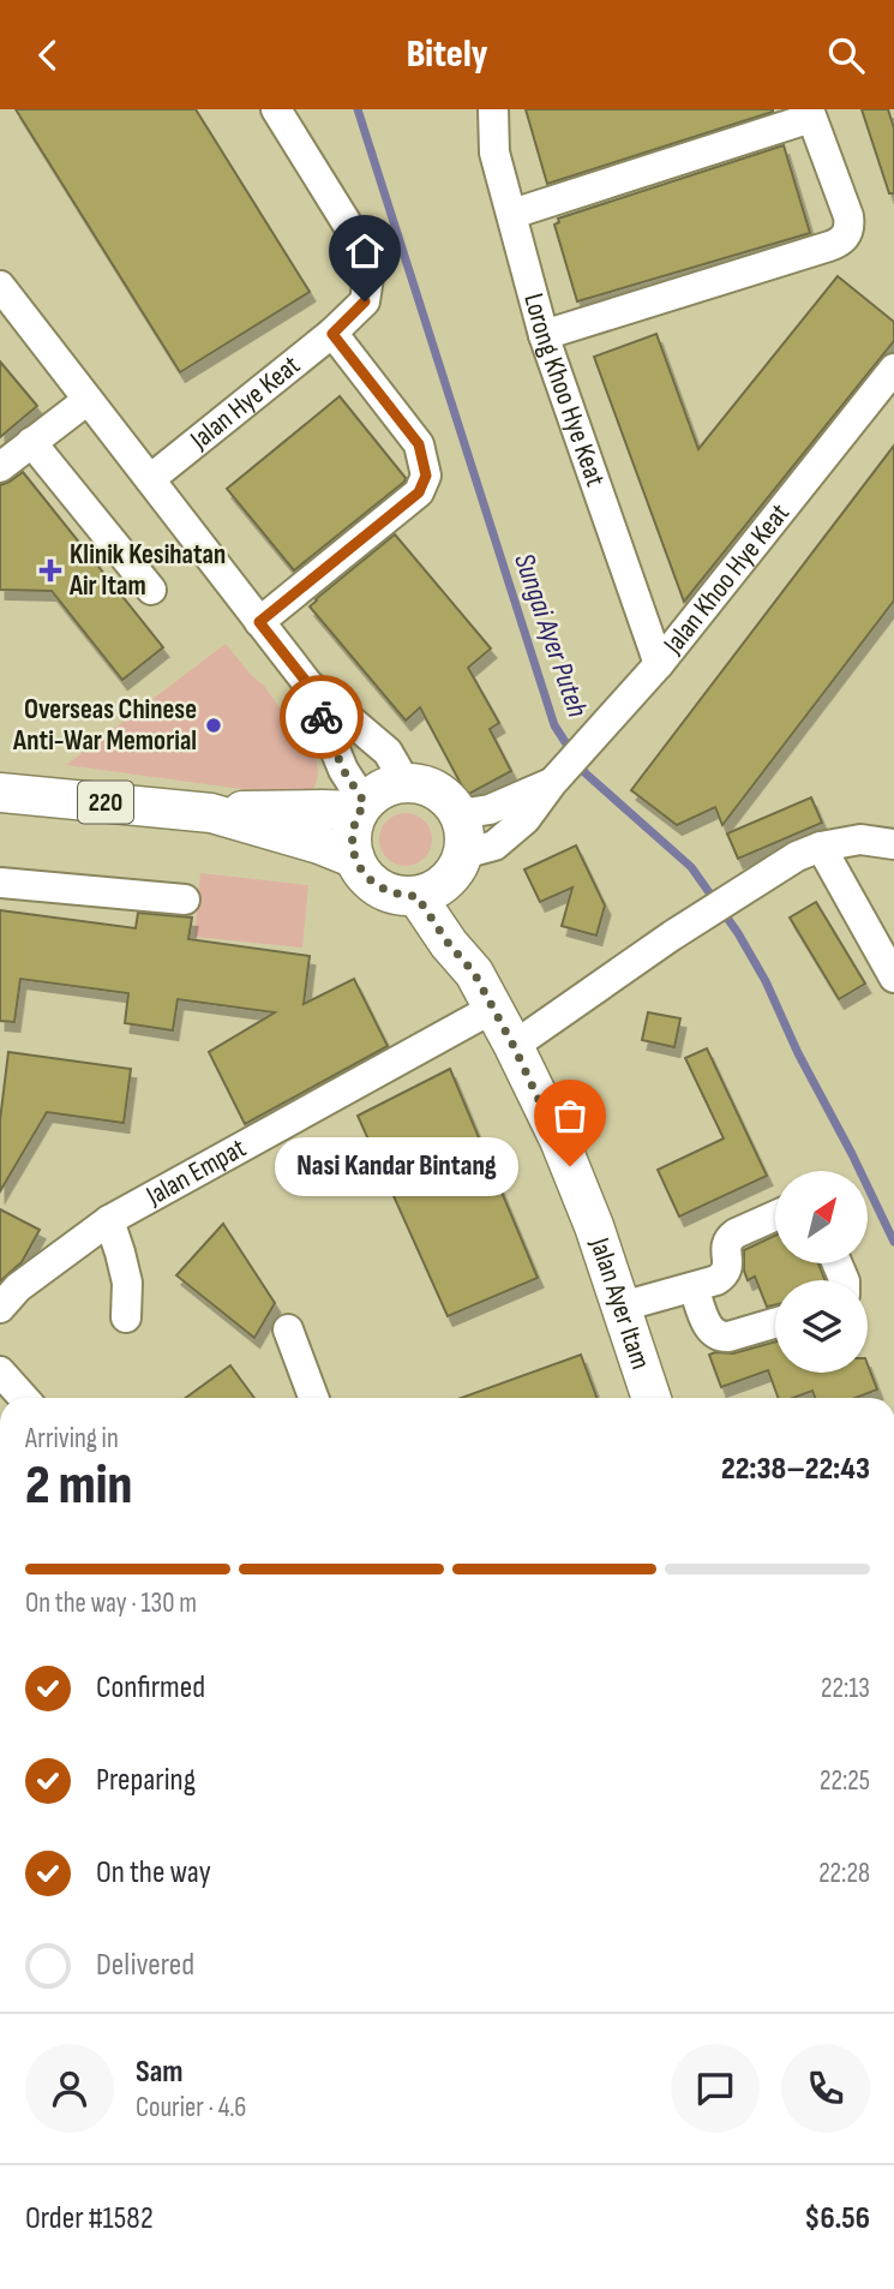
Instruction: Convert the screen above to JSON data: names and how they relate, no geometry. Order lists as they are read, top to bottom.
{
  "streets": {
    "main road": ["220", "Jalan Ayer Itam"],
    "street": [
      "Lorong Khoo Hye Keat",
      "Jalan Hye Keat",
      "Jalan Khoo Hye Keat",
      "Jalan Empat"
    ]
  },
  "crossings": [
    ["Lorong Khoo Hye Keat", "Jalan Khoo Hye Keat"],
    ["Jalan Khoo Hye Keat", "220"],
    ["Jalan Khoo Hye Keat", "Jalan Ayer Itam"],
    ["220", "Jalan Ayer Itam"],
    ["Jalan Empat", "Jalan Ayer Itam"]
  ],
  "water": ["Sungai Ayer Puteh"],
  "places": {
    "health": ["Klinik Kesihatan Air Itam"],
    "other": ["Overseas Chinese Anti-War Memorial", "Nasi Kandar Bintang"]
  },
  "north": "top right",
  "page": {
    "header": "Bitely",
    "bubble": "Nasi Kandar Bintang",
    "heading": ["2 min", "Arriving in", "22:38–22:43"],
    "panel": [
      "Sam",
      "Courier · 4.6",
      "Order #1582",
      "$6.56"
    ],
    "bar": "On the way · 130 m",
    "list": [
      ["Confirmed", "22:13"],
      ["Preparing", "22:25"],
      ["On the way", "22:28"],
      "Delivered"
    ]
  }
}
